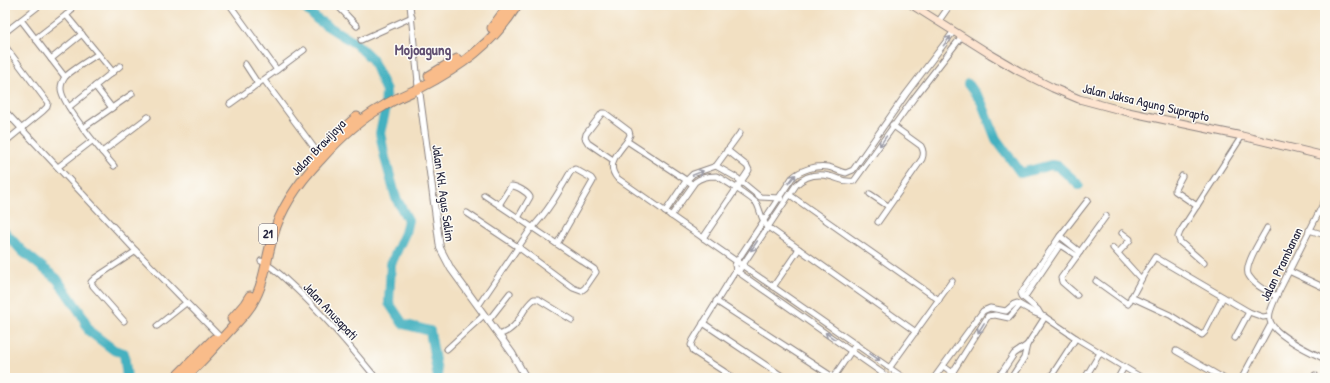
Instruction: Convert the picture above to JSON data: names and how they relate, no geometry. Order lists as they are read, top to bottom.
{
  "streets": {
    "highway": ["Jalan Brawijaya", "21"],
    "main road": ["Jalan Jaksa Agung Suprapto"],
    "street": ["Jalan KH. Agus Salim", "Jalan Prambanan", "Jalan Anusapati"]
  },
  "crossings": [
    ["Jalan Brawijaya", "Jalan KH. Agus Salim"],
    ["Jalan Brawijaya", "Jalan Anusapati"]
  ],
  "districts": ["Mojoagung"]
}
